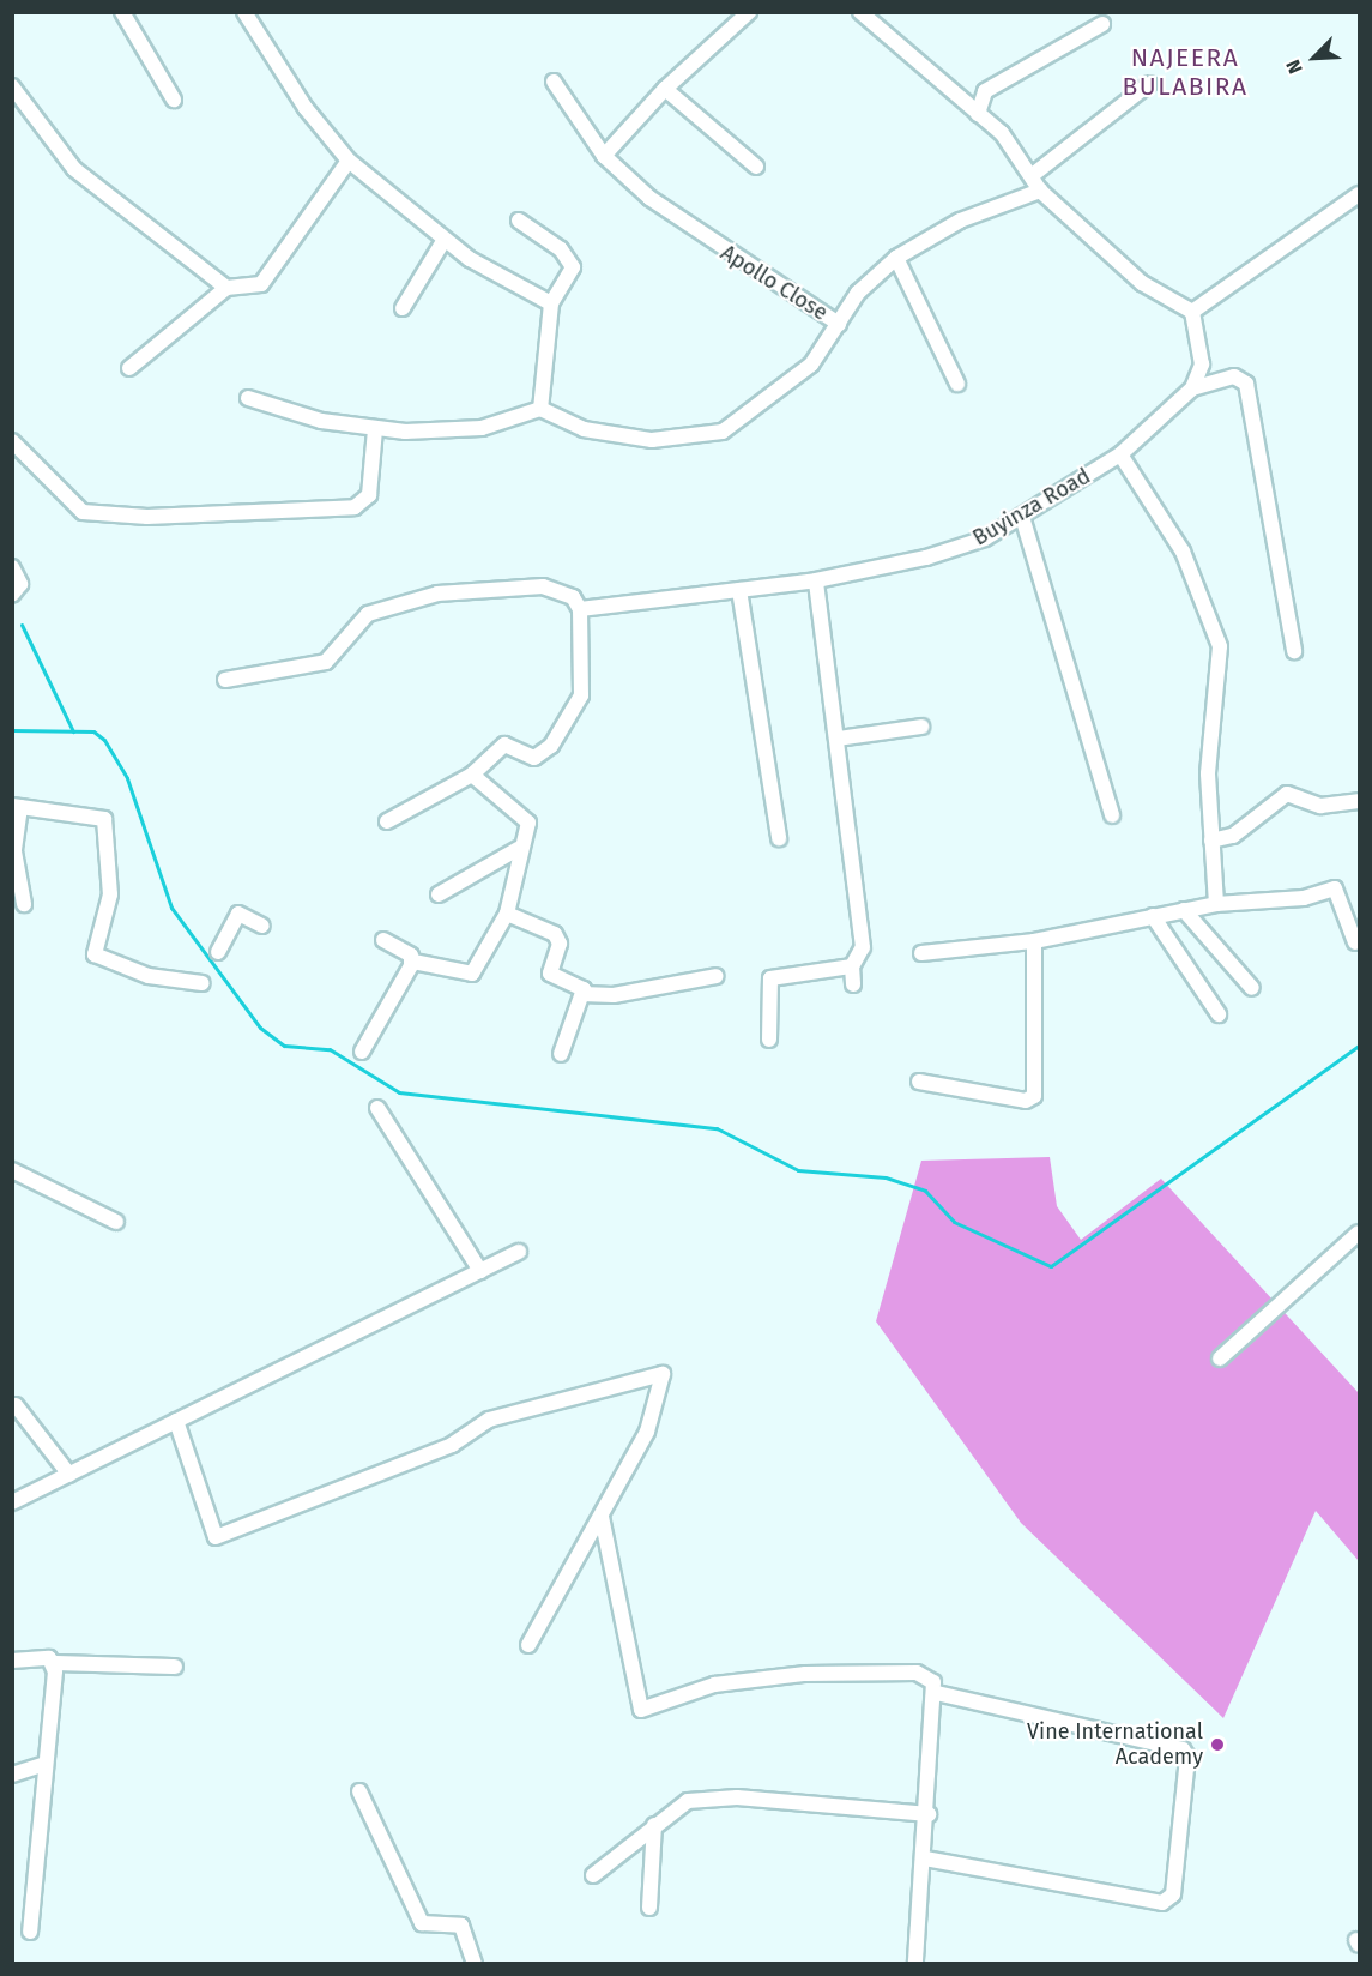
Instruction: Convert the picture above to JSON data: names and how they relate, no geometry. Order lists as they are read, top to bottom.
{
  "streets": {
    "street": ["Apollo Close", "Buyinza Road"]
  },
  "districts": ["NAJEERA BULABIRA"],
  "places": ["Vine International Academy"],
  "north": "bottom left"
}
